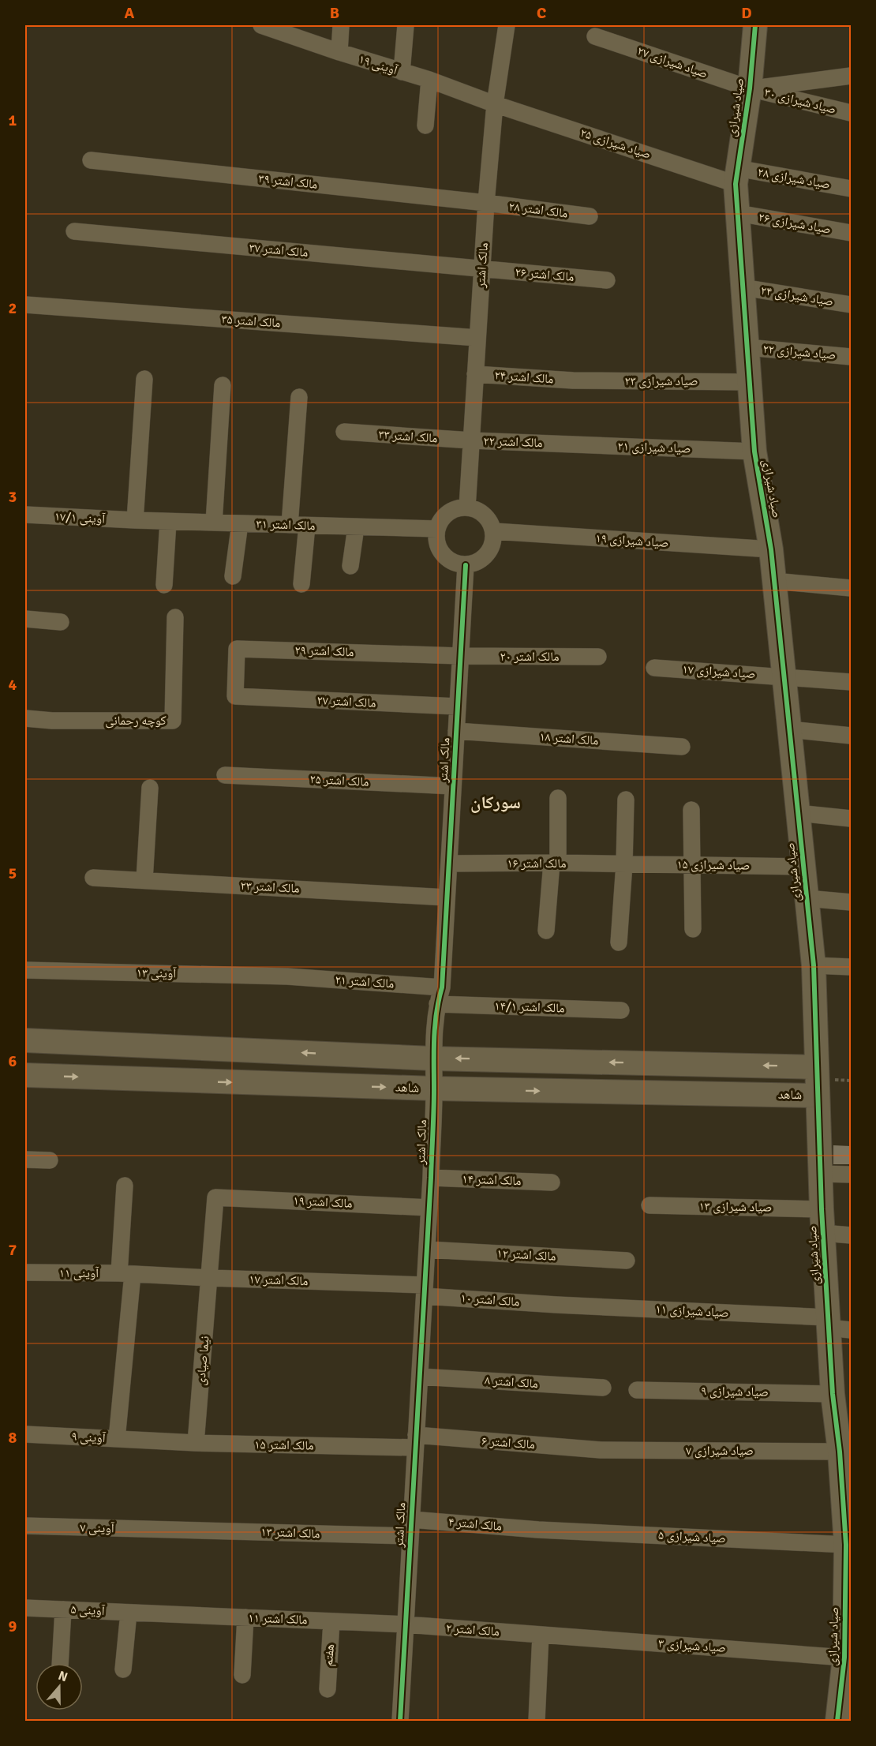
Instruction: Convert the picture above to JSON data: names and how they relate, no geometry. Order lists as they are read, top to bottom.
{
  "streets": {
    "street": [
      "صیاد شیرازی ۲۷",
      "آوینی ۱۹",
      "صیاد شیرازی ۳۰",
      "صیاد شیرازی",
      "صیاد شیرازی ۲۵",
      "صیاد شیرازی ۲۸",
      "مالک اشتر ۳۹",
      "مالک اشتر ۲۸",
      "صیاد شیرازی ۲۶",
      "مالک اشتر ۳۷",
      "مالک اشتر",
      "مالک اشتر ۲۶",
      "صیاد شیرازی ۲۴",
      "مالک اشتر ۳۵",
      "صیاد شیرازی ۲۲",
      "مالک اشتر ۲۴",
      "صیاد شیرازی ۲۳",
      "مالک اشتر ۳۳",
      "مالک اشتر ۲۲",
      "صیاد شیرازی ۲۱",
      "آوینی ۱۷/۱",
      "مالک اشتر ۳۱",
      "صیاد شیرازی ۱۹",
      "مالک اشتر ۲۹",
      "مالک اشتر ۲۰",
      "صیاد شیرازی ۱۷",
      "مالک اشتر ۲۷",
      "کوچه رحمانی",
      "مالک اشتر ۱۸",
      "مالک اشتر ۲۵",
      "مالک اشتر ۱۶",
      "صیاد شیرازی ۱۵",
      "مالک اشتر ۲۳",
      "آوینی ۱۳",
      "مالک اشتر ۲۱",
      "مالک اشتر ۱۴/۱",
      "شاهد",
      "مالک اشتر ۱۴",
      "مالک اشتر ۱۹",
      "صیاد شیرازی ۱۳",
      "مالک اشتر ۱۲",
      "۱۱ آوینی",
      "مالک اشتر ۱۷",
      "مالک اشتر ۱۰",
      "صیاد شیرازی ۱۱",
      "نیما صیادی",
      "مالک اشتر ۸",
      "صیاد شیرازی ۹",
      "۹ آوینی",
      "مالک اشتر ۶",
      "مالک اشتر ۱۵",
      "صیاد شیرازی ۷",
      "مالک اشتر ۴",
      "۷ آوینی",
      "مالک اشتر ۱۳",
      "صیاد شیرازی ۵",
      "۵ آوینی",
      "مالک اشتر ۱۱",
      "مالک اشتر ۲",
      "صیاد شیرازی ۳",
      "هفتم"
    ]
  },
  "crossings": [
    ["صیاد شیرازی ۲۷", "صیاد شیرازی ۳۰"],
    ["صیاد شیرازی ۲۷", "صیاد شیرازی"],
    ["آوینی ۱۹", "صیاد شیرازی ۲۵"],
    ["آوینی ۱۹", "مالک اشتر"],
    ["صیاد شیرازی ۳۰", "صیاد شیرازی"],
    ["صیاد شیرازی", "صیاد شیرازی ۲۵"],
    ["صیاد شیرازی", "صیاد شیرازی ۲۸"],
    ["صیاد شیرازی", "صیاد شیرازی ۲۶"],
    ["صیاد شیرازی", "صیاد شیرازی ۲۴"],
    ["صیاد شیرازی", "صیاد شیرازی ۲۲"],
    ["صیاد شیرازی", "صیاد شیرازی ۲۳"],
    ["صیاد شیرازی", "صیاد شیرازی ۲۱"],
    ["صیاد شیرازی", "صیاد شیرازی ۱۹"],
    ["صیاد شیرازی", "صیاد شیرازی ۱۷"],
    ["صیاد شیرازی", "صیاد شیرازی ۱۵"],
    ["صیاد شیرازی", "شاهد"],
    ["صیاد شیرازی", "صیاد شیرازی ۱۳"],
    ["صیاد شیرازی", "صیاد شیرازی ۱۱"],
    ["صیاد شیرازی", "صیاد شیرازی ۹"],
    ["صیاد شیرازی", "صیاد شیرازی ۷"],
    ["صیاد شیرازی", "صیاد شیرازی ۵"],
    ["صیاد شیرازی", "صیاد شیرازی ۳"],
    ["صیاد شیرازی ۲۵", "صیاد شیرازی ۲۸"],
    ["صیاد شیرازی ۲۵", "مالک اشتر"],
    ["مالک اشتر ۳۹", "مالک اشتر ۲۸"],
    ["مالک اشتر ۳۹", "مالک اشتر"],
    ["مالک اشتر ۲۸", "مالک اشتر"],
    ["مالک اشتر ۳۷", "مالک اشتر"],
    ["مالک اشتر ۳۷", "مالک اشتر ۲۶"],
    ["مالک اشتر", "مالک اشتر ۲۶"],
    ["مالک اشتر", "مالک اشتر ۳۵"],
    ["مالک اشتر", "مالک اشتر ۲۴"],
    ["مالک اشتر", "مالک اشتر ۳۳"],
    ["مالک اشتر", "مالک اشتر ۲۲"],
    ["مالک اشتر", "مالک اشتر ۳۱"],
    ["مالک اشتر", "صیاد شیرازی ۱۹"],
    ["مالک اشتر", "مالک اشتر ۲۹"],
    ["مالک اشتر", "مالک اشتر ۲۰"],
    ["مالک اشتر", "مالک اشتر ۲۷"],
    ["مالک اشتر", "مالک اشتر ۱۸"],
    ["مالک اشتر", "مالک اشتر ۲۵"],
    ["مالک اشتر", "مالک اشتر ۱۶"],
    ["مالک اشتر", "مالک اشتر ۲۳"],
    ["مالک اشتر", "مالک اشتر ۲۱"],
    ["مالک اشتر", "مالک اشتر ۱۴/۱"],
    ["مالک اشتر", "شاهد"],
    ["مالک اشتر", "مالک اشتر ۱۴"],
    ["مالک اشتر", "مالک اشتر ۱۹"],
    ["مالک اشتر", "مالک اشتر ۱۲"],
    ["مالک اشتر", "مالک اشتر ۱۷"],
    ["مالک اشتر", "مالک اشتر ۱۰"],
    ["مالک اشتر", "مالک اشتر ۸"],
    ["مالک اشتر", "مالک اشتر ۶"],
    ["مالک اشتر", "مالک اشتر ۱۵"],
    ["مالک اشتر", "مالک اشتر ۴"],
    ["مالک اشتر", "مالک اشتر ۱۳"],
    ["مالک اشتر", "مالک اشتر ۱۱"],
    ["مالک اشتر", "مالک اشتر ۲"],
    ["مالک اشتر ۲۴", "صیاد شیرازی ۲۳"],
    ["مالک اشتر ۳۳", "مالک اشتر ۲۲"],
    ["مالک اشتر ۲۲", "صیاد شیرازی ۲۱"],
    ["آوینی ۱۷/۱", "مالک اشتر ۳۱"],
    ["مالک اشتر ۳۱", "صیاد شیرازی ۱۹"],
    ["مالک اشتر ۲۹", "مالک اشتر ۲۰"],
    ["مالک اشتر ۲۹", "مالک اشتر ۲۷"],
    ["مالک اشتر ۱۶", "صیاد شیرازی ۱۵"],
    ["آوینی ۱۳", "مالک اشتر ۲۱"],
    ["مالک اشتر ۱۹", "نیما صیادی"],
    ["۱۱ آوینی", "مالک اشتر ۱۷"],
    ["مالک اشتر ۱۷", "مالک اشتر ۱۰"],
    ["مالک اشتر ۱۷", "نیما صیادی"],
    ["مالک اشتر ۱۰", "صیاد شیرازی ۱۱"],
    ["نیما صیادی", "مالک اشتر ۱۵"],
    ["۹ آوینی", "مالک اشتر ۱۵"],
    ["مالک اشتر ۶", "مالک اشتر ۱۵"],
    ["مالک اشتر ۶", "صیاد شیرازی ۷"],
    ["مالک اشتر ۴", "صیاد شیرازی ۵"],
    ["۷ آوینی", "مالک اشتر ۱۳"],
    ["۵ آوینی", "مالک اشتر ۱۱"],
    ["مالک اشتر ۱۱", "مالک اشتر ۲"],
    ["مالک اشتر ۱۱", "هفتم"],
    ["مالک اشتر ۲", "صیاد شیرازی ۳"]
  ],
  "districts": ["سورکان"],
  "north": "top",
  "grid": {
    "columns": [
      "A",
      "B",
      "C",
      "D"
    ],
    "rows": [
      "1",
      "2",
      "3",
      "4",
      "5",
      "6",
      "7",
      "8",
      "9"
    ]
  }
}
